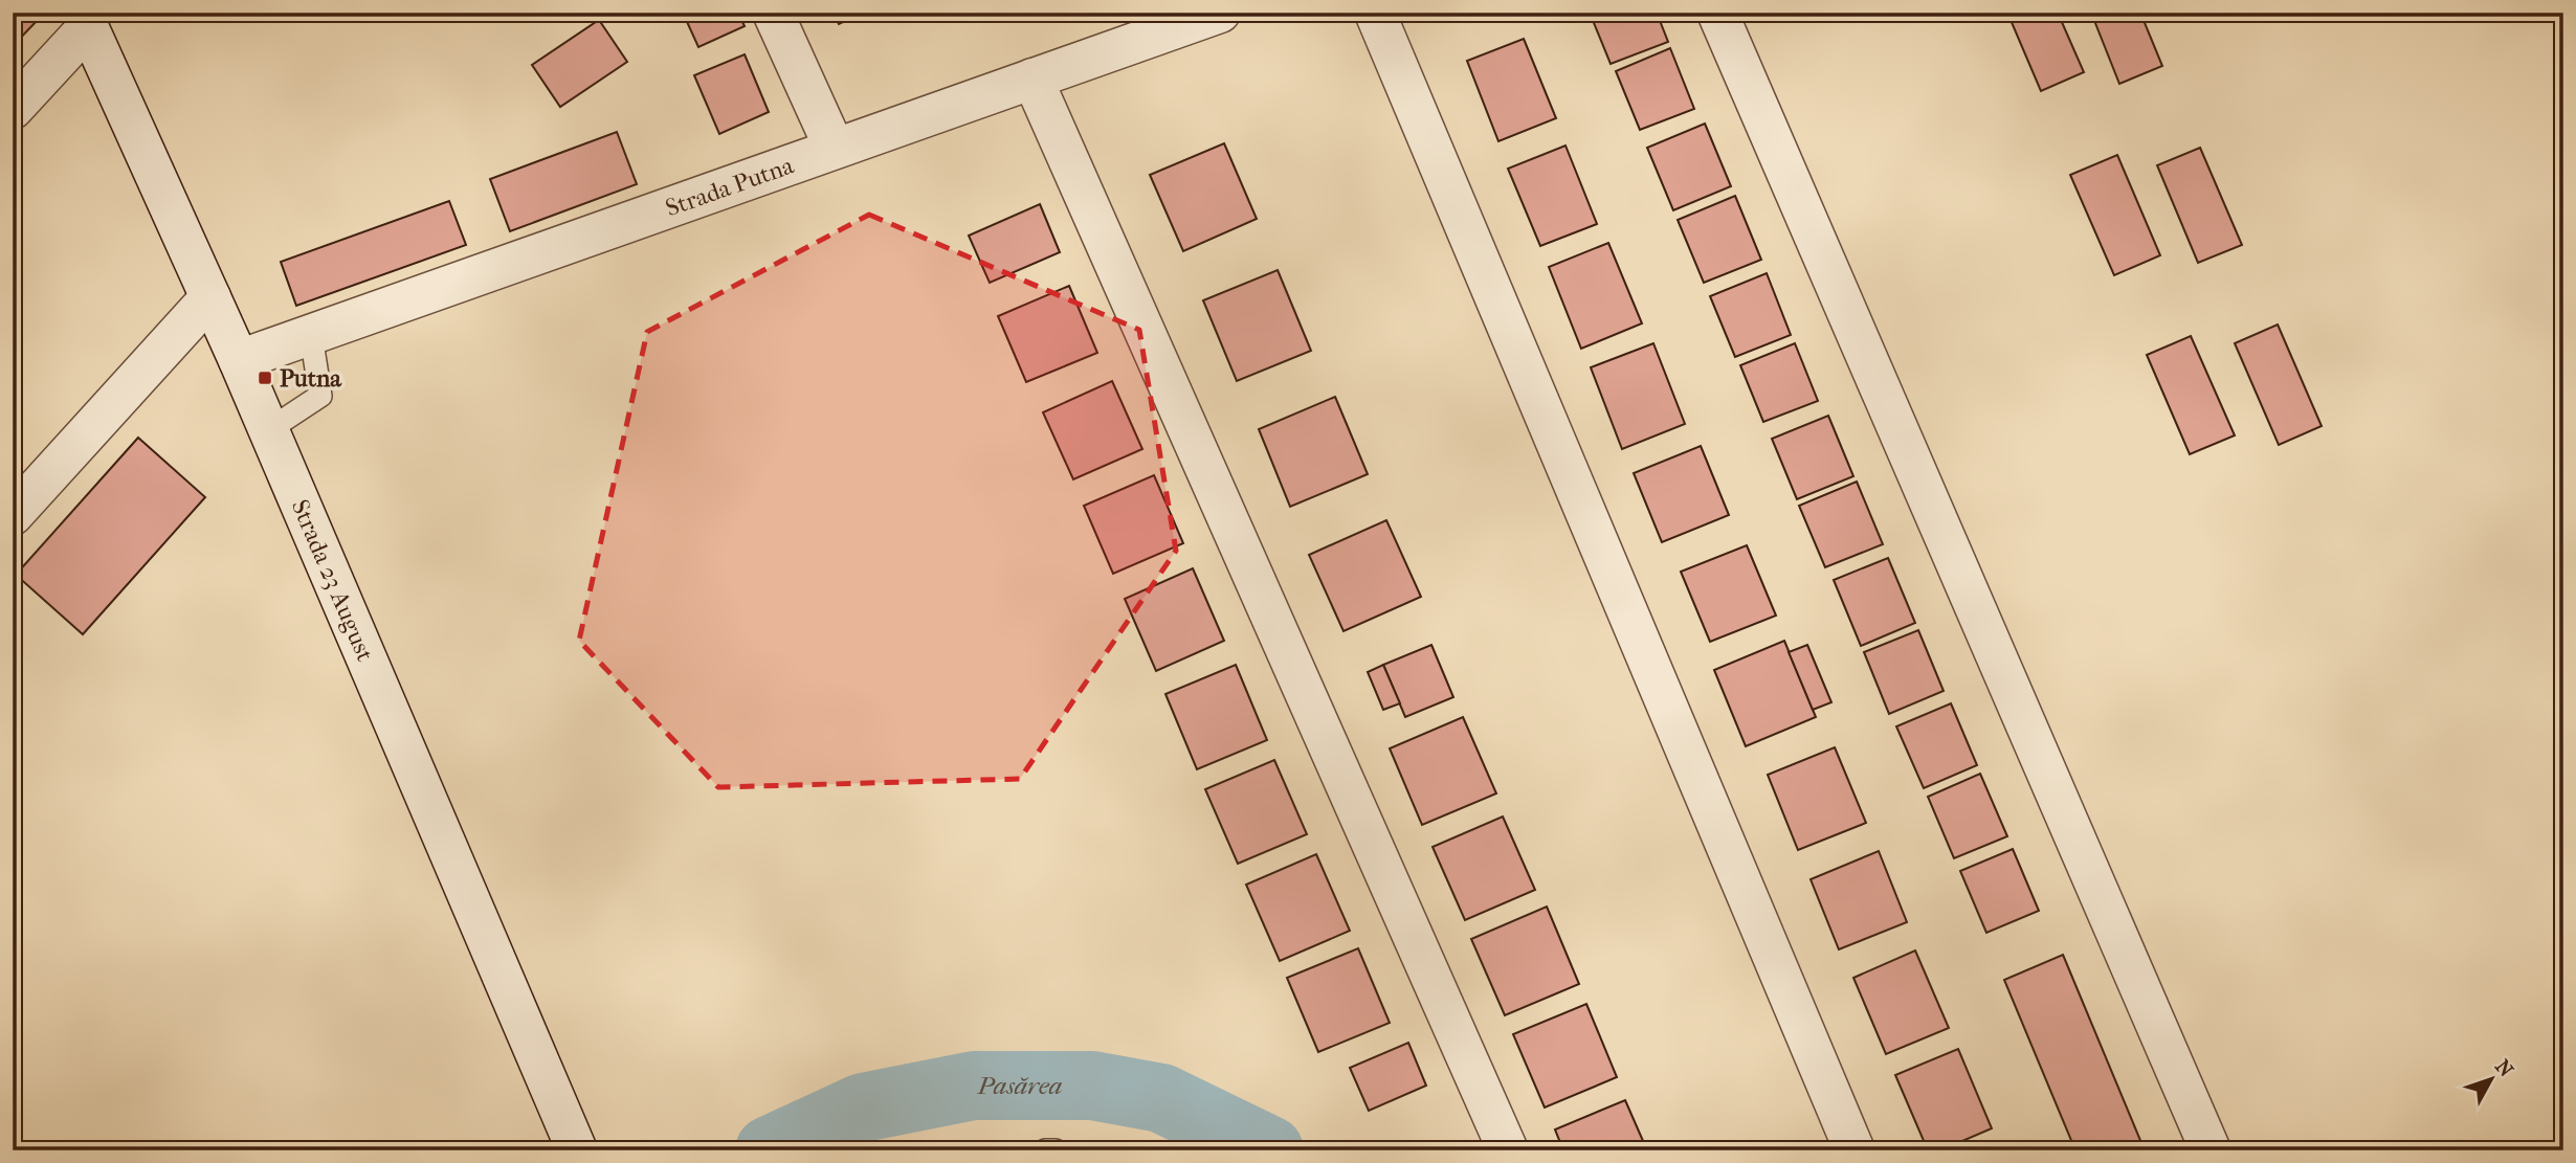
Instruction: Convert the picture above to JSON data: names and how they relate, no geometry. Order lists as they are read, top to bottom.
{
  "streets": {
    "street": ["Strada Putna", "Strada 23 August"]
  },
  "crossings": [
    ["Strada Putna", "Strada 23 August"]
  ],
  "water": ["Pasărea"],
  "places": {
    "transit": ["Putna"]
  },
  "north": "top right"
}
